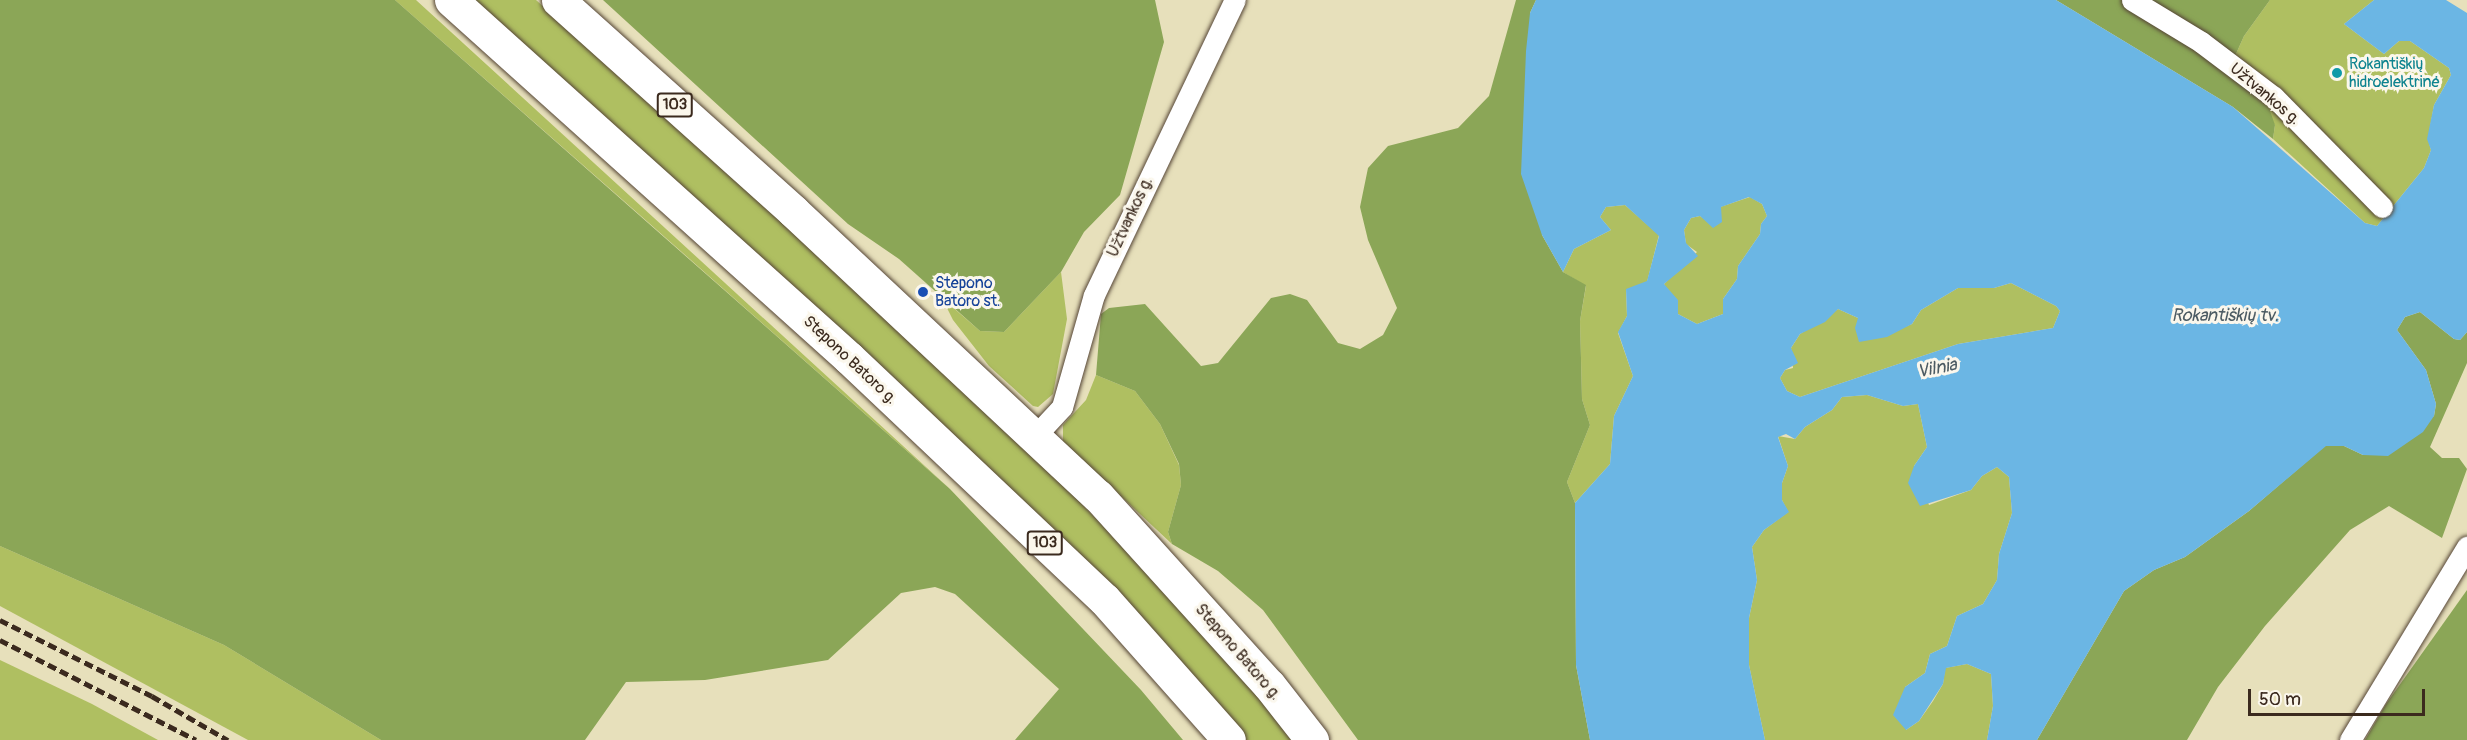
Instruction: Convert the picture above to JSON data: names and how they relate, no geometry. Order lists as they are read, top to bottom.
{
  "streets": {
    "main road": ["103", "Stepono Batoro g."],
    "street": ["Užtvankos g."]
  },
  "crossings": [
    ["Užtvankos g.", "Stepono Batoro g."]
  ],
  "water": ["Rokantiškių tv.", "Vilnia"],
  "places": ["Rokantiškių hidroelektrinė", "Stepono Batoro st."],
  "scale_bar": "50 m"
}
